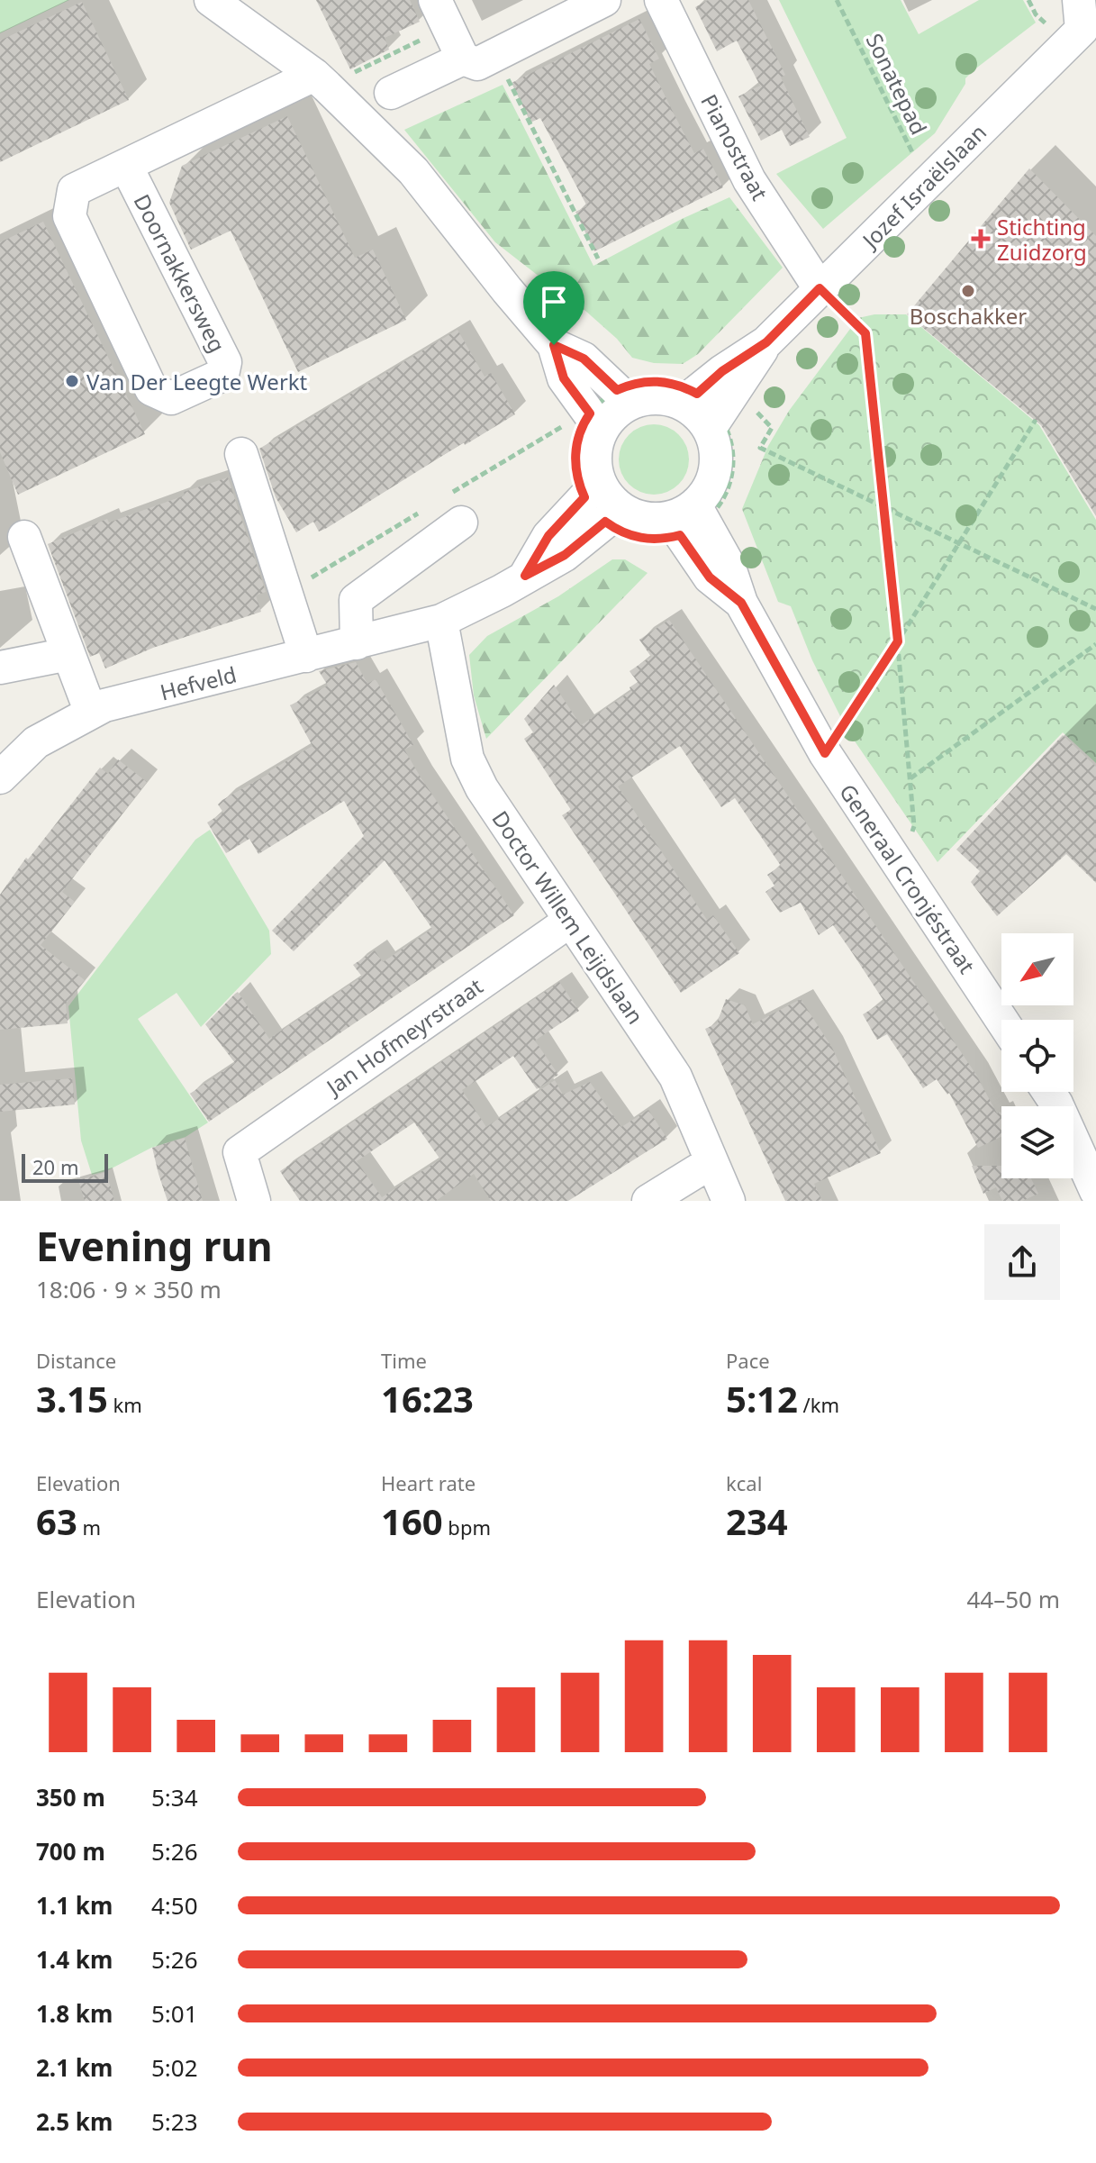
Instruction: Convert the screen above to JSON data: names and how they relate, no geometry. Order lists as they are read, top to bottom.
{
  "streets": {
    "street": [
      "Pianostraat",
      "Jozef Israëlslaan",
      "Doornakkersweg",
      "Hefveld",
      "Generaal Cronjéstraat",
      "Doctor Willem Leijdslaan",
      "Jan Hofmeyrstraat"
    ],
    "path": ["Sonatepad"]
  },
  "crossings": [
    ["Pianostraat", "Jozef Israëlslaan"],
    ["Jozef Israëlslaan", "Hefveld"],
    ["Jozef Israëlslaan", "Generaal Cronjéstraat"],
    ["Hefveld", "Generaal Cronjéstraat"],
    ["Hefveld", "Doctor Willem Leijdslaan"],
    ["Doctor Willem Leijdslaan", "Jan Hofmeyrstraat"]
  ],
  "places": {
    "health": ["Stichting Zuidzorg"],
    "other": ["Boschakker", "Van Der Leegte Werkt"]
  },
  "scale_bar": "20 m",
  "north": "bottom left",
  "page": {
    "scale": "20 m",
    "heading": ["Evening run", "18:06 · 9 × 350 m"],
    "stats": [
      ["Distance", "3.15 km"],
      ["Time", "16:23"],
      ["Pace", "5:12 /km"],
      ["Elevation", "63 m"],
      ["Heart rate", "160 bpm"],
      ["kcal", "234"]
    ],
    "chart": ["Elevation", "44–50 m"],
    "list": [
      {
        "name": "350 m",
        "note": "5:34"
      },
      {
        "name": "700 m",
        "note": "5:26"
      },
      {
        "name": "1.1 km",
        "note": "4:50"
      },
      {
        "name": "1.4 km",
        "note": "5:26"
      },
      {
        "name": "1.8 km",
        "note": "5:01"
      },
      {
        "name": "2.1 km",
        "note": "5:02"
      },
      {
        "name": "2.5 km",
        "note": "5:23"
      }
    ]
  }
}
